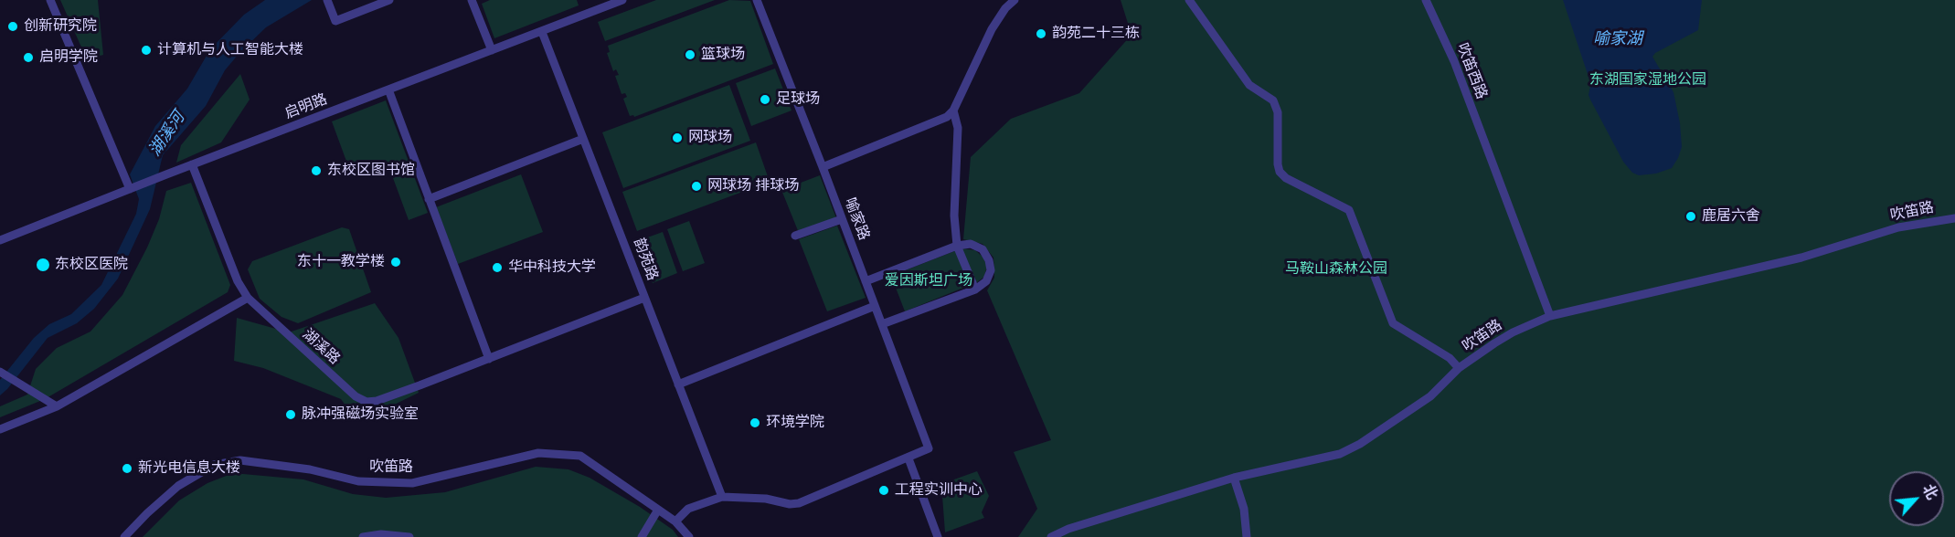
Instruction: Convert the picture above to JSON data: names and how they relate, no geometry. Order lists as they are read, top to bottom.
{
  "streets": {
    "street": [
      "吹笛西路",
      "启明路",
      "吹笛路",
      "喻家路",
      "韵苑路",
      "湖溪路"
    ]
  },
  "crossings": [
    ["吹笛西路", "吹笛路"],
    ["启明路", "韵苑路"],
    ["韵苑路", "湖溪路"]
  ],
  "water": ["喻家湖", "湖溪河"],
  "parks": ["东湖国家湿地公园", "马鞍山森林公园", "爱因斯坦广场"],
  "places": [
    "创新研究院",
    "韵苑二十三栋",
    "计算机与人工智能大楼",
    "篮球场",
    "启明学院",
    "足球场",
    "网球场",
    "东校区图书馆",
    "网球场 排球场",
    "鹿居六舍",
    "东十一教学楼",
    "东校区医院",
    "华中科技大学",
    "脉冲强磁场实验室",
    "环境学院",
    "新光电信息大楼",
    "工程实训中心"
  ],
  "north": "top right"
}
